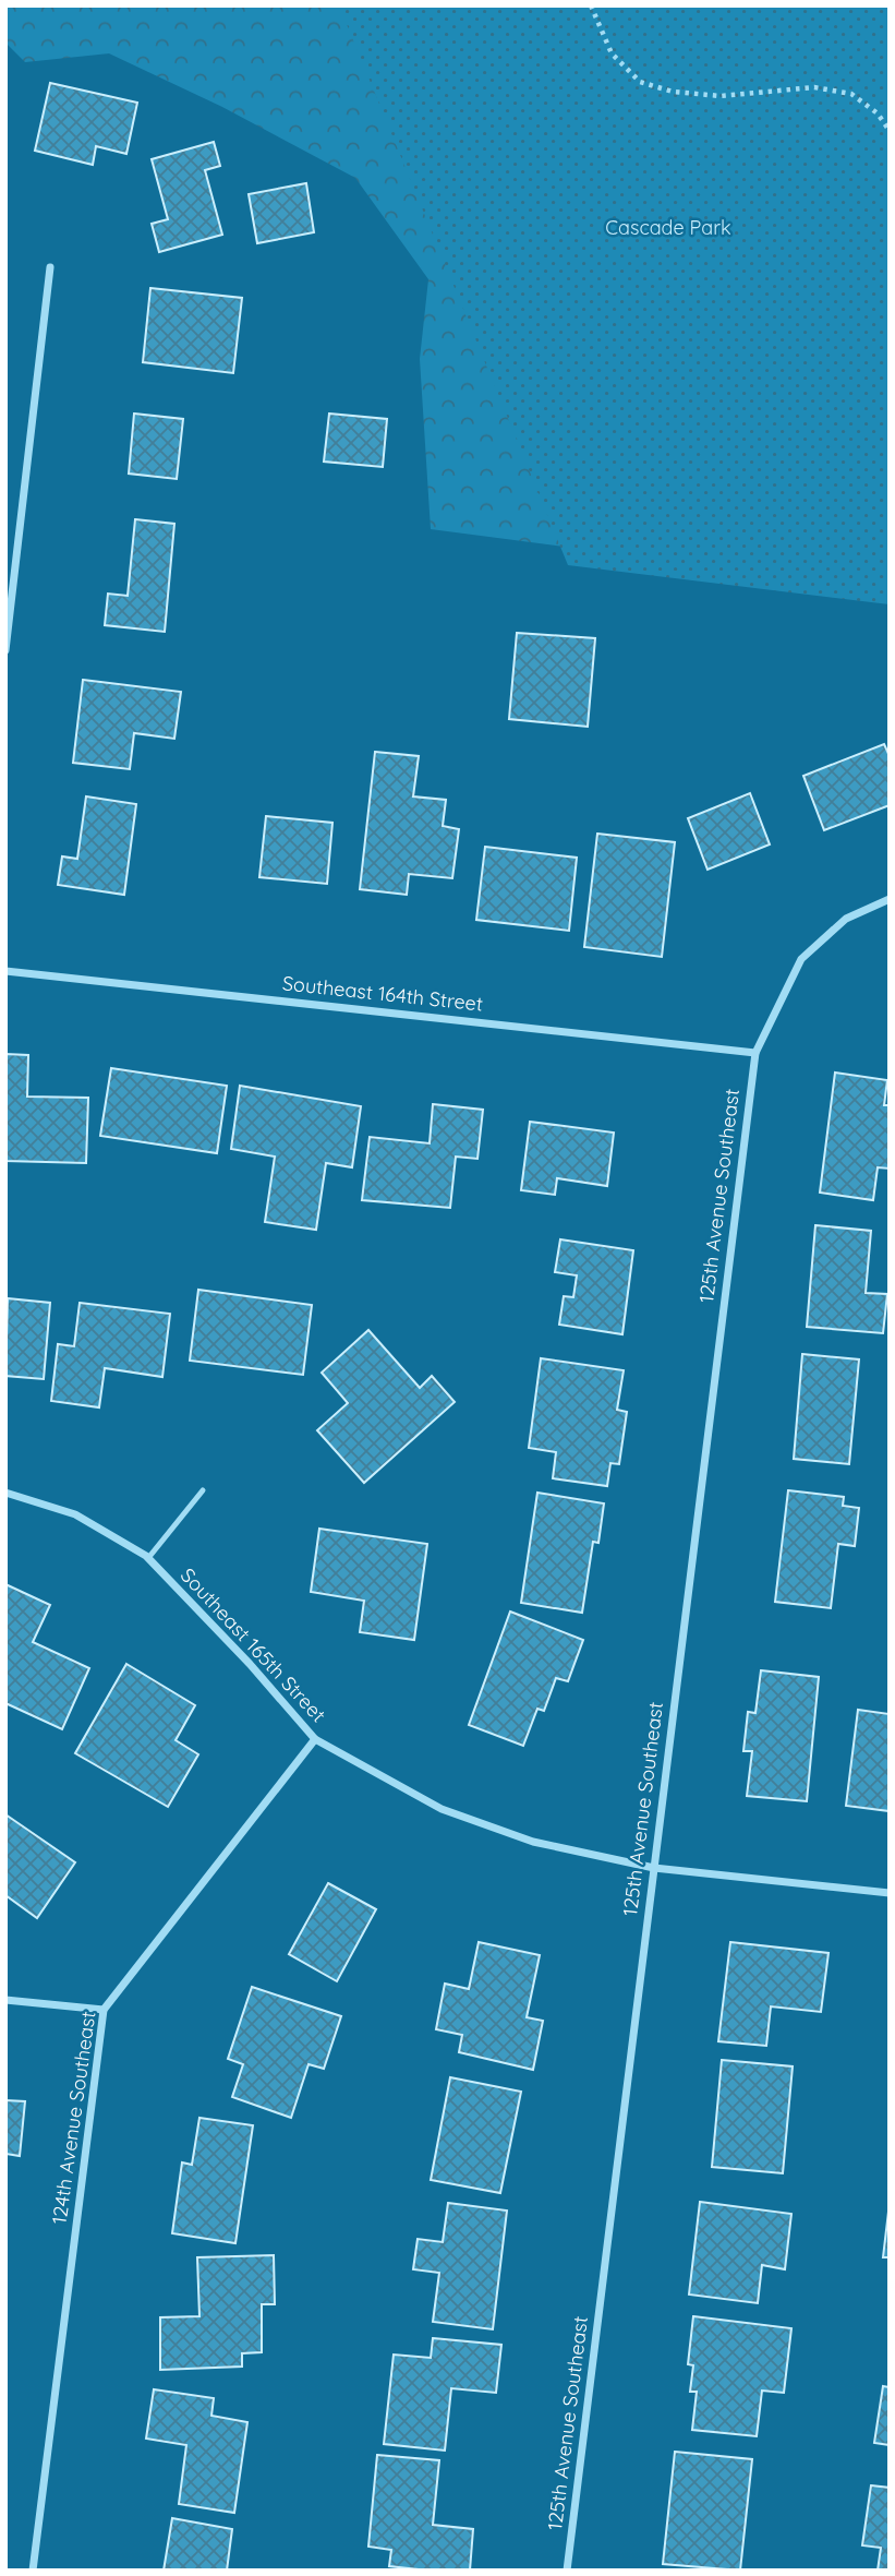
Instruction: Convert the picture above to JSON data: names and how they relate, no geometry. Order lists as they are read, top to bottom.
{
  "streets": {
    "street": [
      "Southeast 164th Street",
      "125th Avenue Southeast",
      "Southeast 165th Street",
      "124th Avenue Southeast"
    ]
  },
  "crossings": [
    ["Southeast 164th Street", "125th Avenue Southeast"],
    ["125th Avenue Southeast", "Southeast 165th Street"],
    ["Southeast 165th Street", "124th Avenue Southeast"]
  ],
  "parks": ["Cascade Park"]
}
